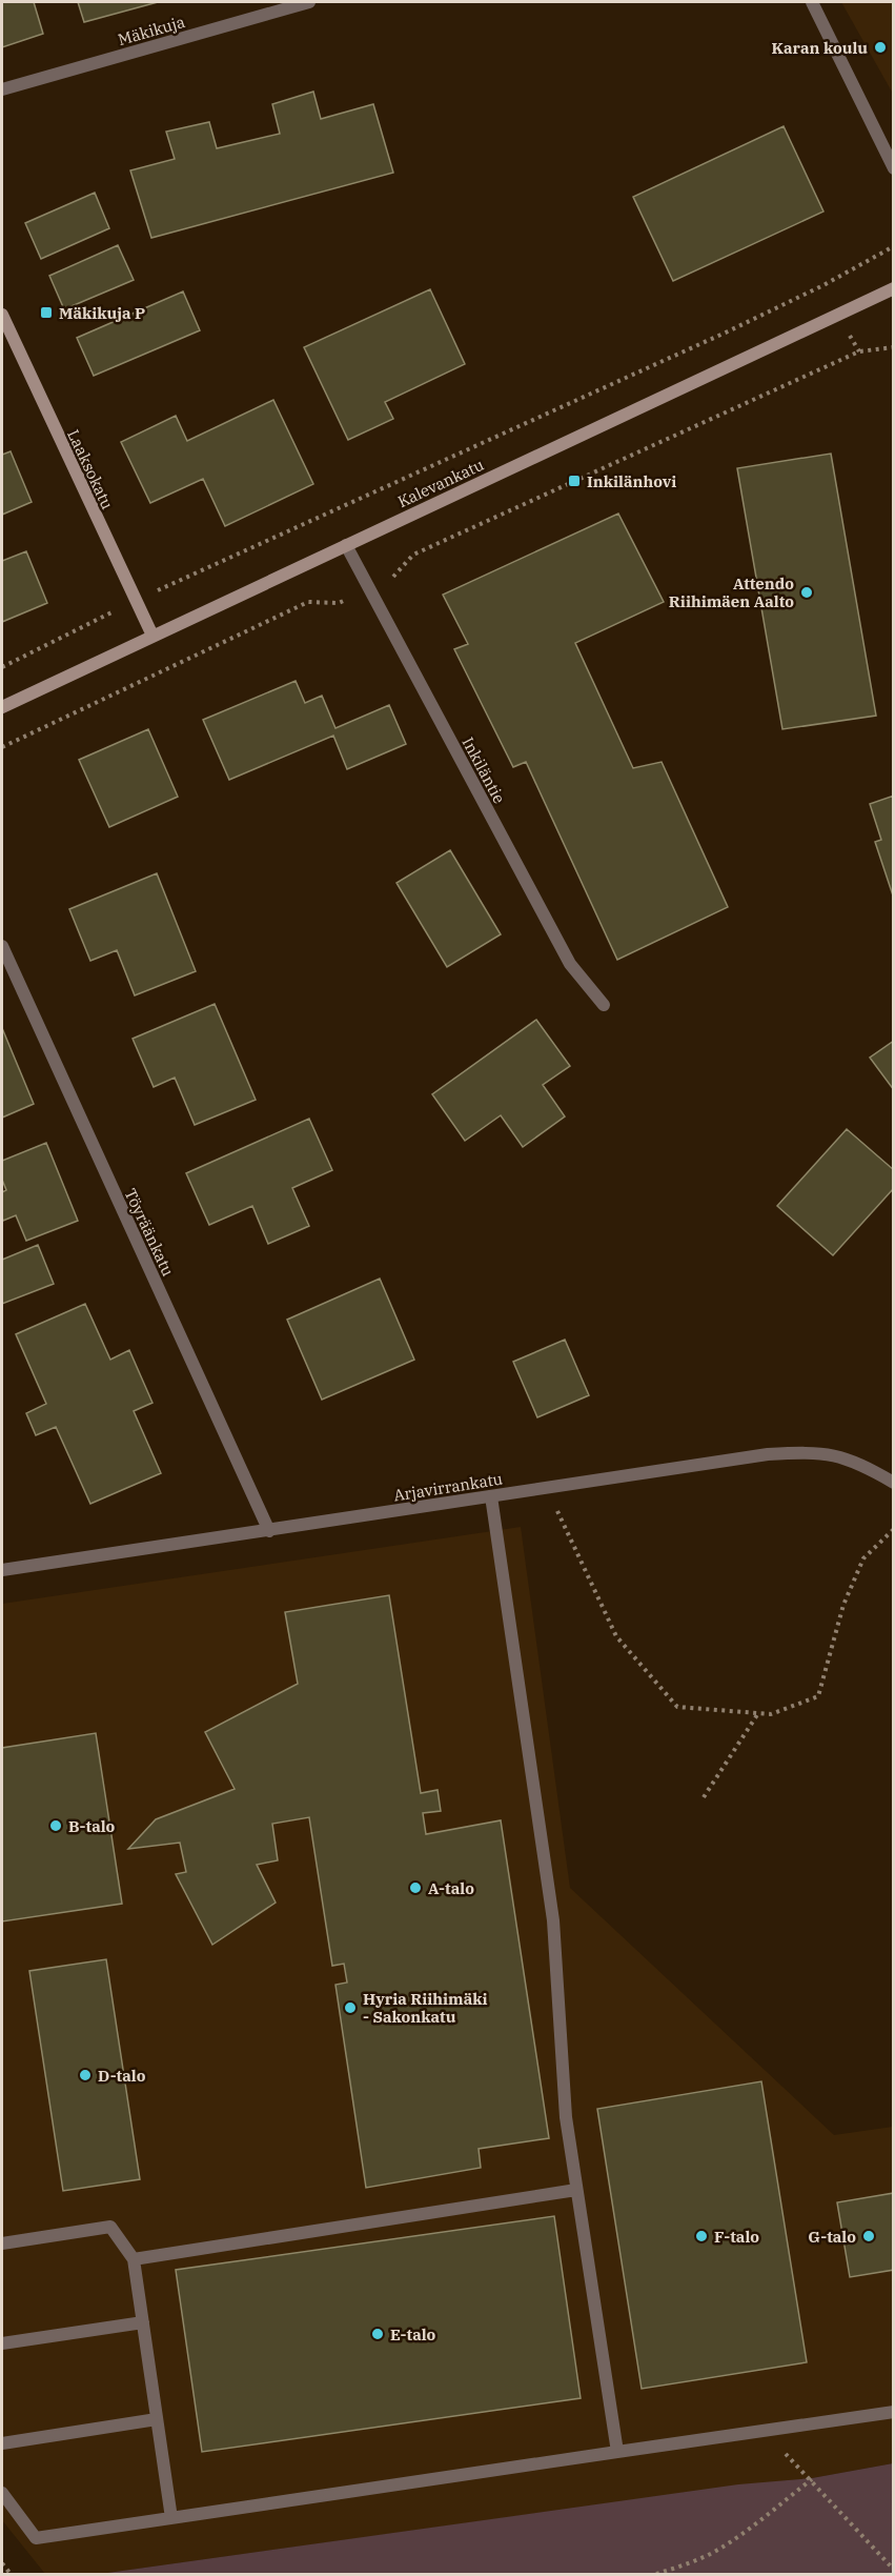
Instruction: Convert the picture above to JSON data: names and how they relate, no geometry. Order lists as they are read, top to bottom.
{
  "streets": {
    "street": [
      "Mäkikuja",
      "Laaksokatu",
      "Kalevankatu",
      "Inkiläntie",
      "Töyräänkatu",
      "Arjavirrankatu"
    ]
  },
  "crossings": [
    ["Laaksokatu", "Kalevankatu"],
    ["Kalevankatu", "Inkiläntie"],
    ["Töyräänkatu", "Arjavirrankatu"]
  ],
  "places": {
    "other": [
      "Karan koulu",
      "Attendo Riihimäen Aalto",
      "B-talo",
      "A-talo",
      "Hyria Riihimäki - Sakonkatu",
      "D-talo",
      "F-talo",
      "G-talo",
      "E-talo"
    ],
    "transit": ["Mäkikuja P", "Inkilänhovi"]
  }
}
